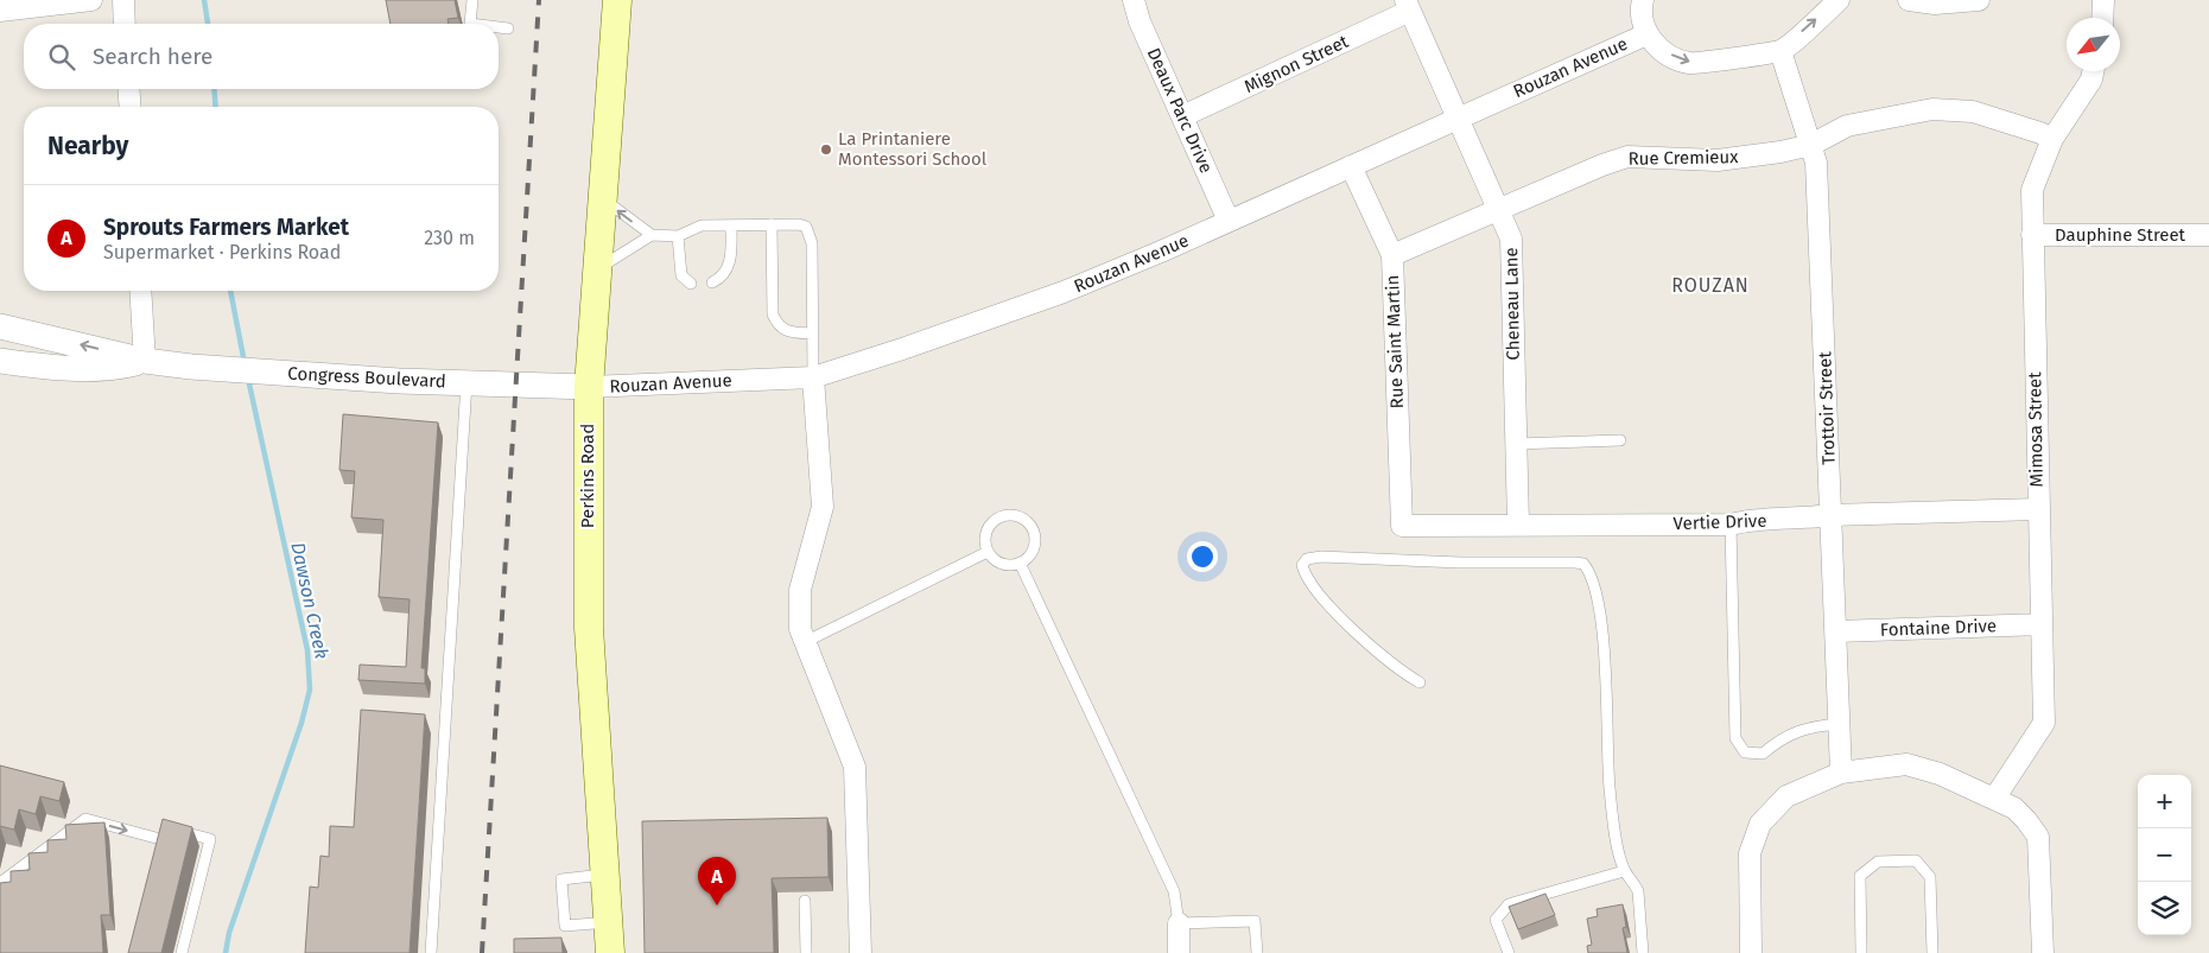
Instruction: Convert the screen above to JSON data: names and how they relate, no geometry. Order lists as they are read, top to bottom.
{
  "streets": {
    "main road": ["Perkins Road"],
    "street": [
      "Mignon Street",
      "Rouzan Avenue",
      "Deaux Parc Drive",
      "Rue Cremieux",
      "Dauphine Street",
      "Cheneau Lane",
      "Rue Saint Martin",
      "Congress Boulevard",
      "Trottoir Street",
      "Mimosa Street",
      "Vertie Drive",
      "Fontaine Drive"
    ]
  },
  "crossings": [
    ["Mignon Street", "Deaux Parc Drive"],
    ["Mignon Street", "Cheneau Lane"],
    ["Rouzan Avenue", "Deaux Parc Drive"],
    ["Rouzan Avenue", "Cheneau Lane"],
    ["Rouzan Avenue", "Rue Saint Martin"],
    ["Rouzan Avenue", "Congress Boulevard"],
    ["Rouzan Avenue", "Trottoir Street"],
    ["Rouzan Avenue", "Perkins Road"],
    ["Rue Cremieux", "Cheneau Lane"],
    ["Rue Cremieux", "Rue Saint Martin"],
    ["Rue Cremieux", "Trottoir Street"],
    ["Rue Cremieux", "Mimosa Street"],
    ["Dauphine Street", "Mimosa Street"],
    ["Cheneau Lane", "Vertie Drive"],
    ["Rue Saint Martin", "Vertie Drive"],
    ["Congress Boulevard", "Perkins Road"],
    ["Trottoir Street", "Vertie Drive"],
    ["Trottoir Street", "Fontaine Drive"],
    ["Mimosa Street", "Vertie Drive"],
    ["Mimosa Street", "Fontaine Drive"]
  ],
  "districts": ["ROUZAN"],
  "water": ["Dawson Creek"],
  "places": ["La Printaniere Montessori School"],
  "north": "bottom left",
  "page": {
    "search": "Search here",
    "heading": "Nearby",
    "list": [
      {
        "mark": "A",
        "name": "Sprouts Farmers Market",
        "note": "Supermarket · Perkins Road",
        "value": "230 m"
      }
    ],
    "map_buttons": ["+", "−"],
    "pins": "A"
  }
}
